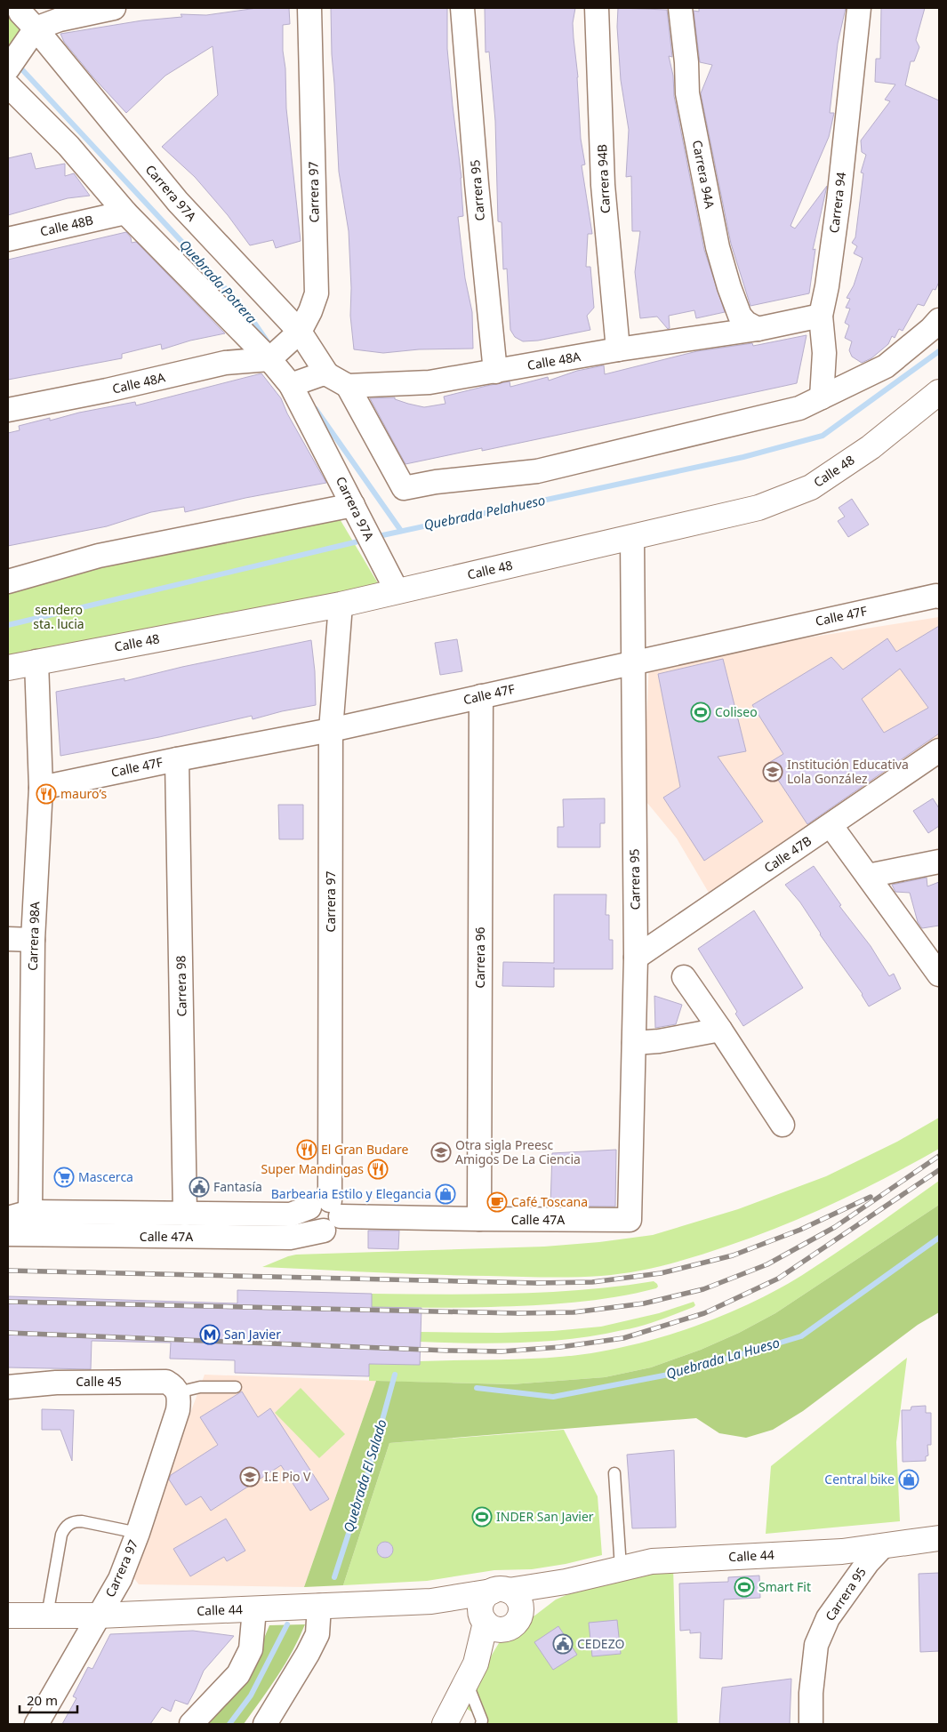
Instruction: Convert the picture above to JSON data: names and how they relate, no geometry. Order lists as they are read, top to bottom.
{
  "streets": {
    "street": [
      "Carrera 94A",
      "Carrera 94B",
      "Carrera 95",
      "Carrera 97",
      "Carrera 97A",
      "Carrera 94",
      "Calle 48B",
      "Calle 48A",
      "Calle 48",
      "Calle 47F",
      "Calle 47B",
      "Carrera 98A",
      "Carrera 96",
      "Carrera 98",
      "Calle 47A",
      "Calle 45",
      "Calle 44"
    ]
  },
  "crossings": [
    ["Carrera 94A", "Calle 48A"],
    ["Carrera 94B", "Calle 48A"],
    ["Carrera 95", "Calle 48A"],
    ["Carrera 95", "Calle 48"],
    ["Carrera 95", "Calle 47F"],
    ["Carrera 95", "Calle 47B"],
    ["Carrera 95", "Calle 47A"],
    ["Carrera 95", "Calle 44"],
    ["Carrera 97", "Carrera 97A"],
    ["Carrera 97", "Calle 48A"],
    ["Carrera 97", "Calle 48"],
    ["Carrera 97", "Calle 47F"],
    ["Carrera 97", "Calle 47A"],
    ["Carrera 97", "Calle 45"],
    ["Carrera 97", "Calle 44"],
    ["Carrera 97A", "Calle 48B"],
    ["Carrera 97A", "Calle 48A"],
    ["Carrera 97A", "Calle 48"],
    ["Carrera 94", "Calle 48A"],
    ["Calle 48", "Carrera 98A"],
    ["Calle 47F", "Carrera 98A"],
    ["Calle 47F", "Carrera 96"],
    ["Calle 47F", "Carrera 98"],
    ["Carrera 98A", "Calle 47A"],
    ["Carrera 96", "Calle 47A"],
    ["Carrera 98", "Calle 47A"]
  ],
  "water": [
    "Quebrada Potrera",
    "Quebrada Pelahueso",
    "Quebrada La Hueso",
    "Quebrada El Salado"
  ],
  "parks": ["sendero sta. lucia"],
  "places": {
    "sports": ["Coliseo", "INDER San Javier", "Smart Fit"],
    "school or university": ["Institución Educativa Lola González", "Otra sigla Preesc Amigos De La Ciencia", "I.E Pio V"],
    "restaurant": ["mauro’s", "El Gran Budare", "Super Mandingas"],
    "supermarket": ["Mascerca"],
    "public building": ["Fantasía", "CEDEZO"],
    "shop": ["Barbearia Estilo y Elegancia", "Central bike"],
    "cafe": ["Café Toscana"],
    "metro station": ["San Javier"]
  },
  "scale_bar": "20 m"
}
